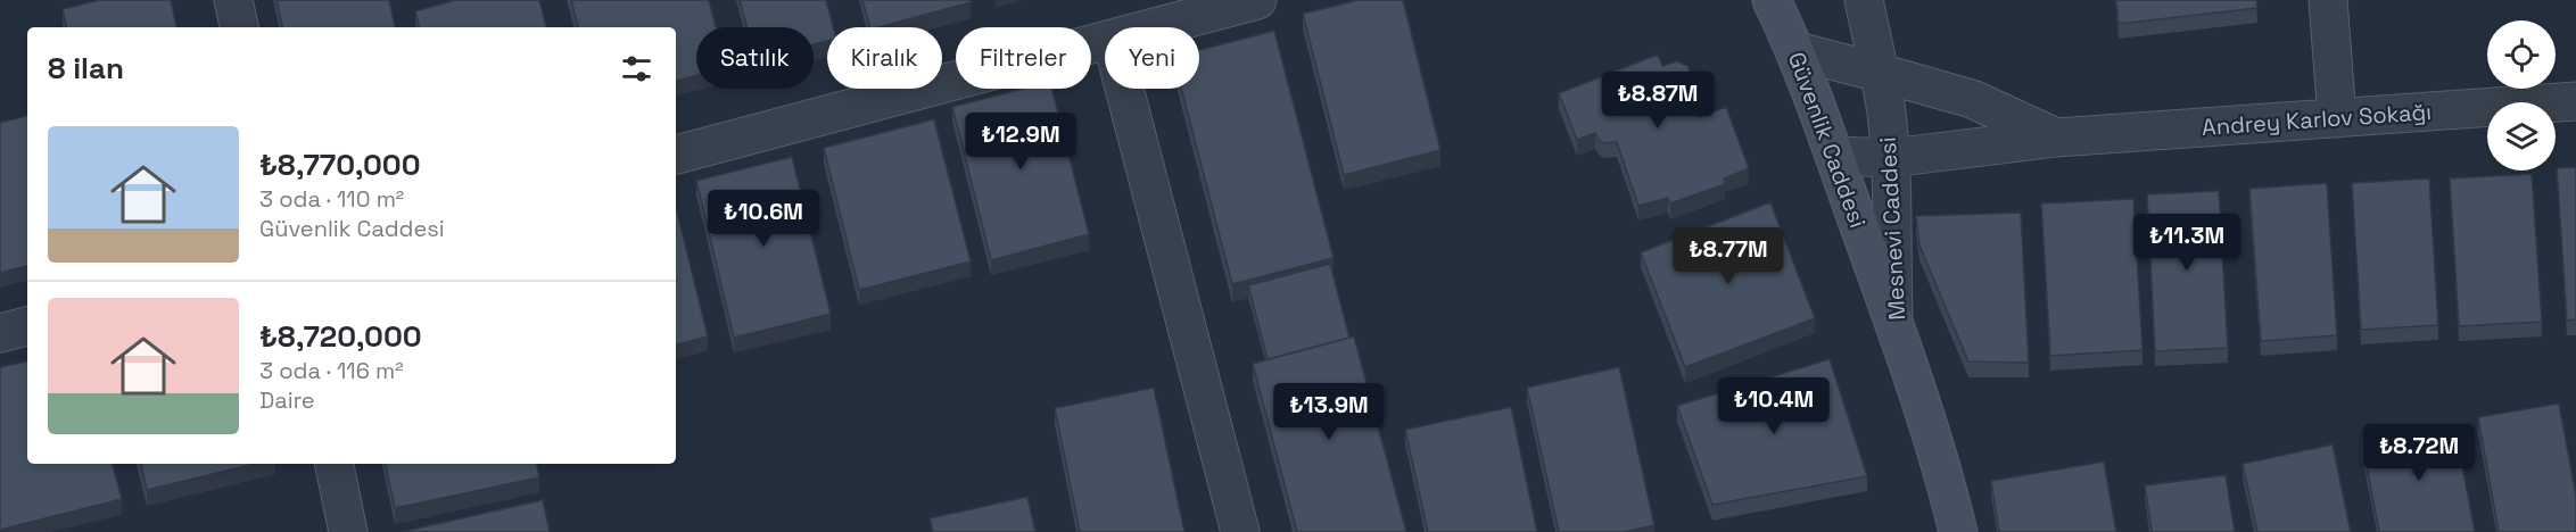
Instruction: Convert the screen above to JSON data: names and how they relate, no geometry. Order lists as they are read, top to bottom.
{
  "streets": {
    "main road": ["Güvenlik Caddesi", "Mesnevi Caddesi"],
    "street": ["Andrey Karlov Sokağı"]
  },
  "crossings": [
    ["Andrey Karlov Sokağı", "Güvenlik Caddesi"],
    ["Andrey Karlov Sokağı", "Mesnevi Caddesi"],
    ["Güvenlik Caddesi", "Mesnevi Caddesi"]
  ],
  "page": {
    "chip": [
      "Satılık",
      "Kiralık",
      "Filtreler",
      "Yeni"
    ],
    "heading": "8 ilan",
    "price": [
      "₺8.87M",
      "₺12.9M",
      "₺10.6M",
      "₺11.3M",
      "₺8.77M",
      "₺10.4M",
      "₺13.9M",
      "₺8.72M"
    ],
    "list": [
      {
        "name": "₺8,770,000",
        "note": "3 oda · 110 m² · Güvenlik Caddesi"
      },
      {
        "name": "₺8,720,000",
        "note": "3 oda · 116 m² · Daire"
      }
    ]
  }
}
